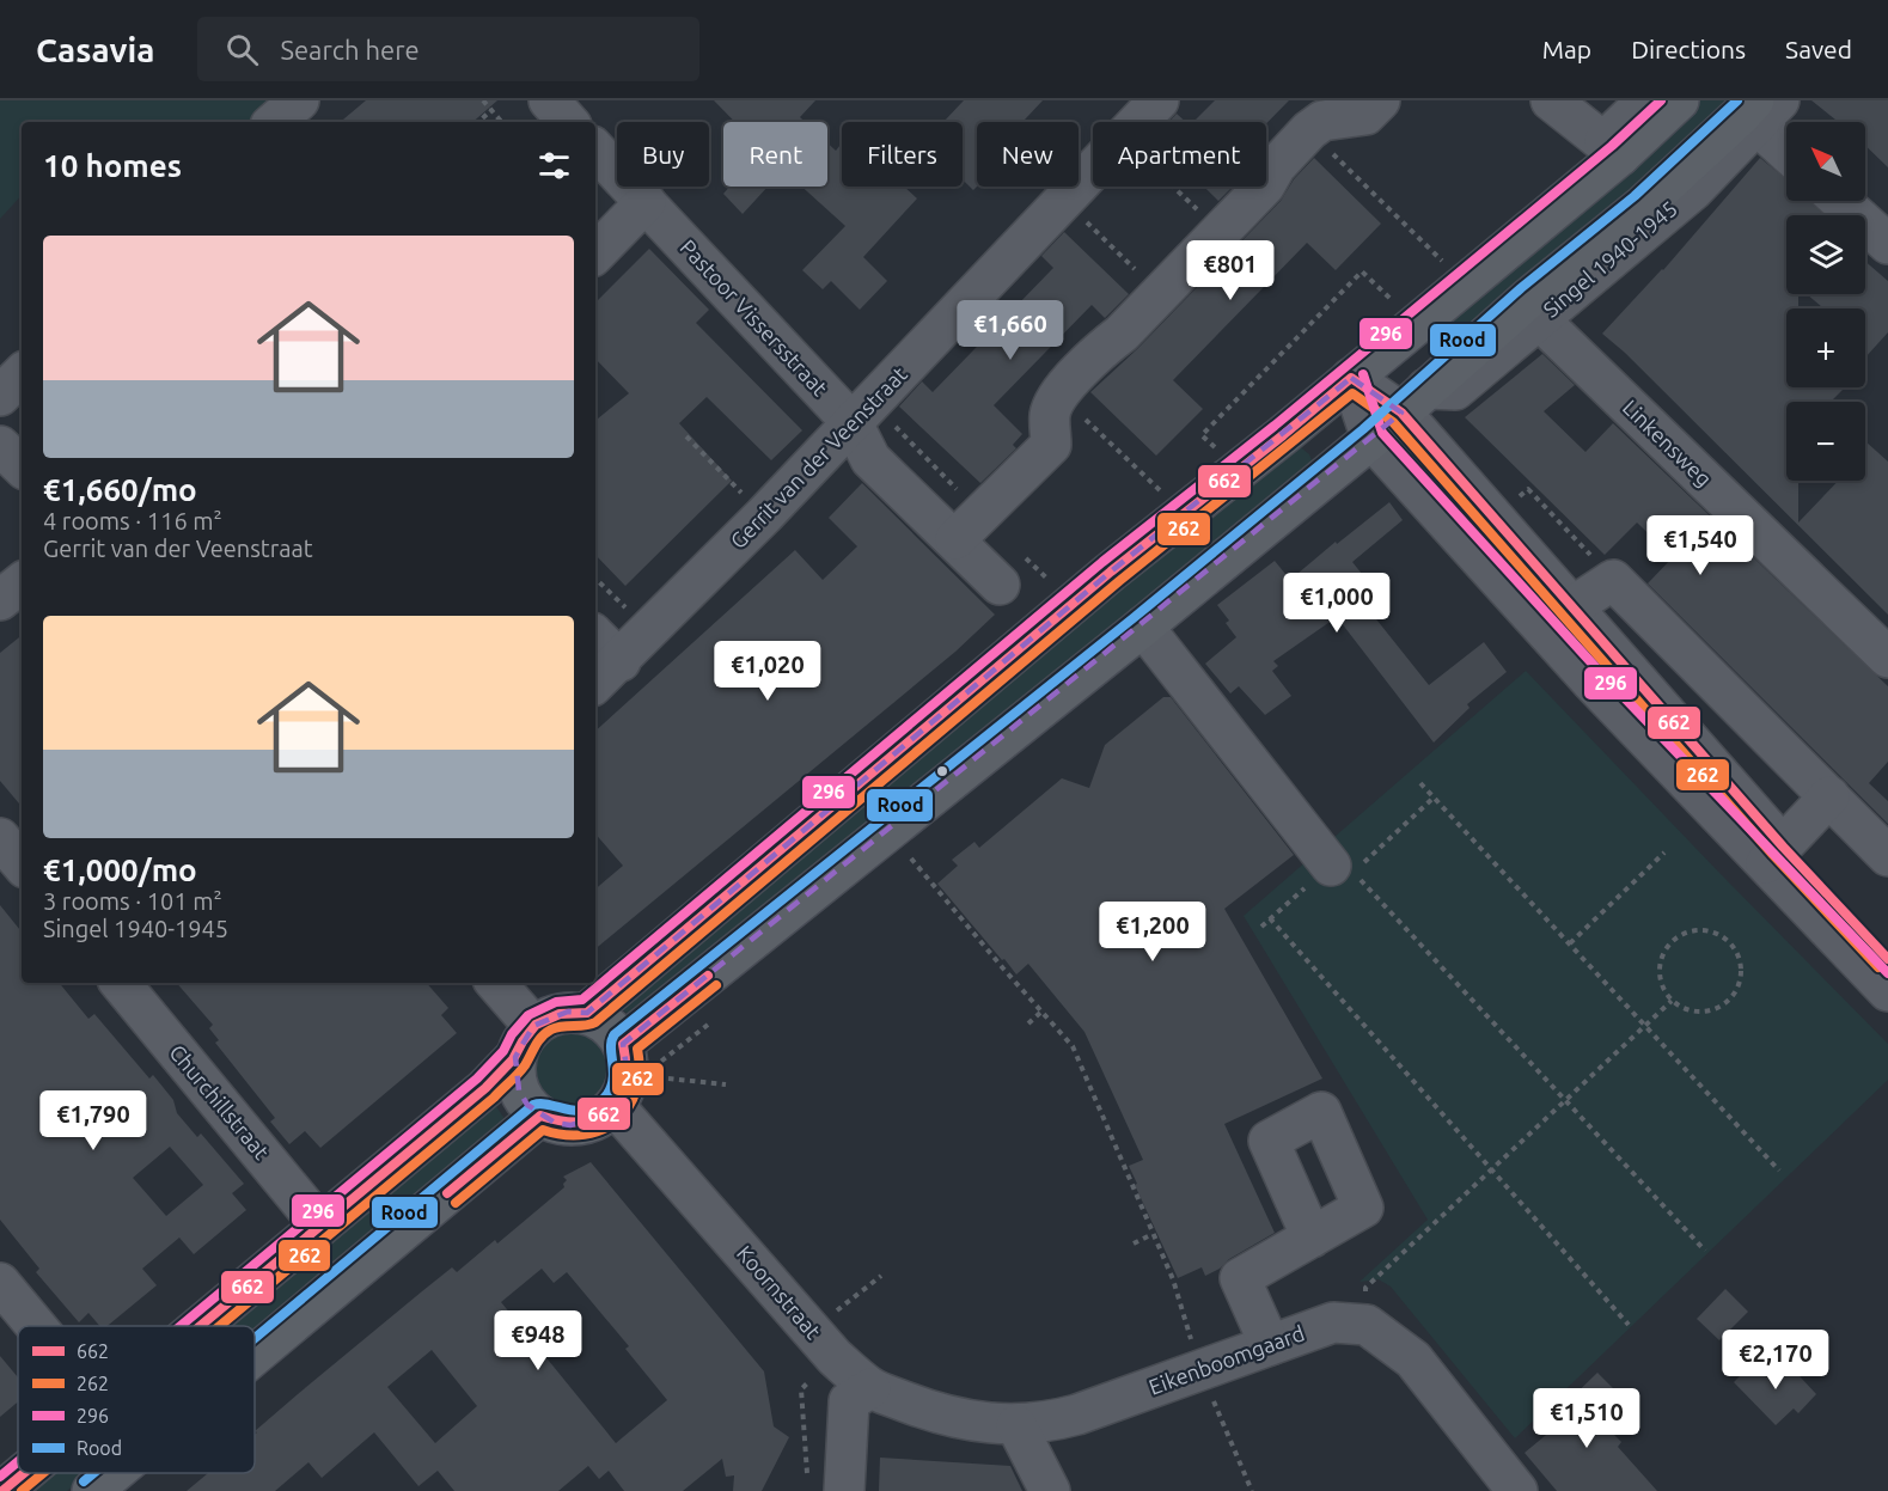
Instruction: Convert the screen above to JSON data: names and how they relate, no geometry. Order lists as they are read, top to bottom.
{
  "streets": {
    "main road": ["Singel 1940-1945"],
    "street": [
      "Pastoor Vissersstraat",
      "Linkensweg",
      "Gerrit van der Veenstraat",
      "Churchillstraat",
      "Koornstraat",
      "Eikenboomgaard"
    ]
  },
  "crossings": [
    ["Singel 1940-1945", "Linkensweg"],
    ["Singel 1940-1945", "Koornstraat"],
    ["Pastoor Vissersstraat", "Gerrit van der Veenstraat"],
    ["Koornstraat", "Eikenboomgaard"]
  ],
  "lines": [
    "transit line 296",
    "transit line Rood",
    "transit line 662",
    "transit line 262"
  ],
  "legend": [
    "662",
    "262",
    "296",
    "Rood"
  ],
  "north": "top left",
  "page": {
    "header": "Casavia",
    "search": "Search here",
    "nav": ["Map", "Directions", "Saved"],
    "map_buttons": ["+", "−"],
    "chip": [
      "Buy",
      "Rent",
      "Filters",
      "New",
      "Apartment"
    ],
    "heading": "10 homes",
    "list": [
      {
        "name": "€1,660/mo",
        "note": "4 rooms · 116 m² · Gerrit van der Veenstraat"
      },
      {
        "name": "€1,000/mo",
        "note": "3 rooms · 101 m² · Singel 1940-1945"
      }
    ],
    "price": [
      "€801",
      "€1,660",
      "€1,540",
      "€1,000",
      "€1,020",
      "€1,200",
      "€1,790",
      "€948",
      "€2,170",
      "€1,510"
    ]
  }
}
